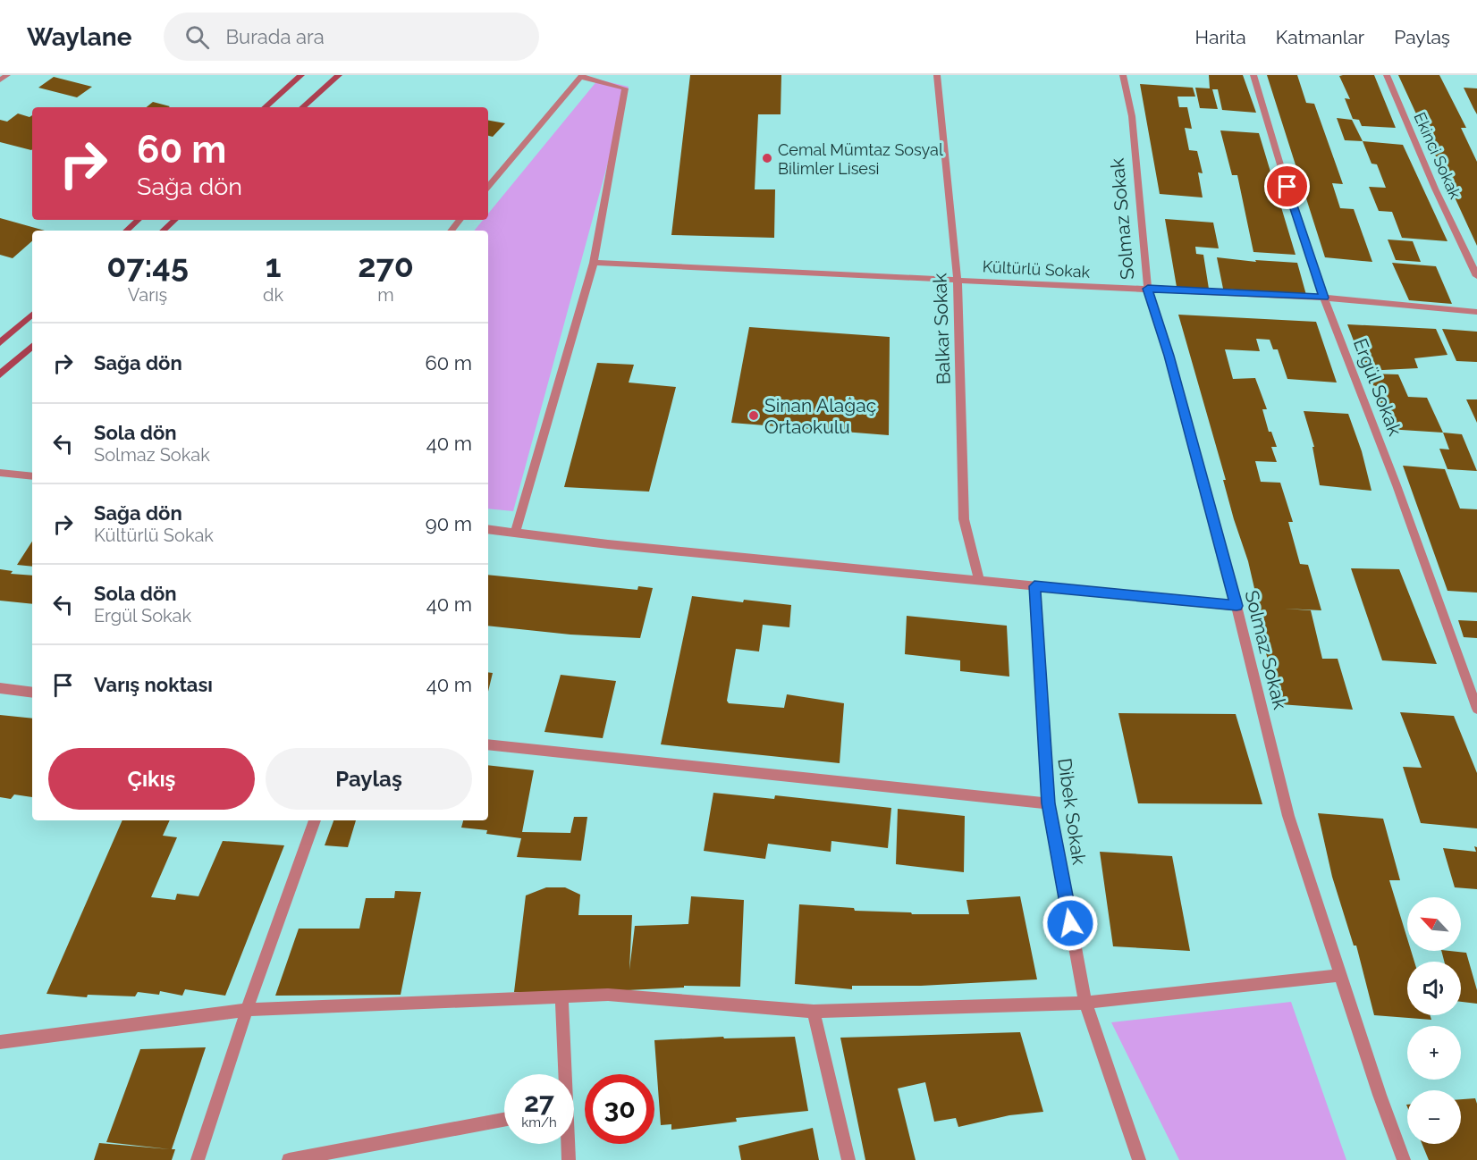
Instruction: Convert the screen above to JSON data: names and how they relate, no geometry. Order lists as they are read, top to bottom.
{
  "streets": {
    "street": [
      "Ekinci Sokak",
      "Solmaz Sokak",
      "Kültürlü Sokak",
      "Balkar Sokak",
      "Ergül Sokak",
      "Dibek Sokak"
    ]
  },
  "crossings": [
    ["Solmaz Sokak", "Kültürlü Sokak"],
    ["Kültürlü Sokak", "Balkar Sokak"],
    ["Kültürlü Sokak", "Ergül Sokak"]
  ],
  "places": ["Cemal Mümtaz Sosyal Bilimler Lisesi", "Sinan Alağaç Ortaokulu"],
  "north": "top left",
  "page": {
    "header": "Waylane",
    "search": "Burada ara",
    "nav": ["Harita", "Katmanlar", "Paylaş"],
    "turn": ["60 m", "Sağa dön"],
    "eta": [
      "07:45",
      "Varış",
      "1",
      "dk",
      "270",
      "m"
    ],
    "list": [
      {
        "name": "Sağa dön",
        "value": "60 m"
      },
      {
        "name": "Sola dön",
        "note": "Solmaz Sokak",
        "value": "40 m"
      },
      {
        "name": "Sağa dön",
        "note": "Kültürlü Sokak",
        "value": "90 m"
      },
      {
        "name": "Sola dön",
        "note": "Ergül Sokak",
        "value": "40 m"
      },
      {
        "name": "Varış noktası",
        "value": "40 m"
      }
    ],
    "buttons": ["Çıkış", "Paylaş"],
    "map_buttons": ["+", "−"],
    "speed": "27 km/h",
    "limit": "30"
  }
}
